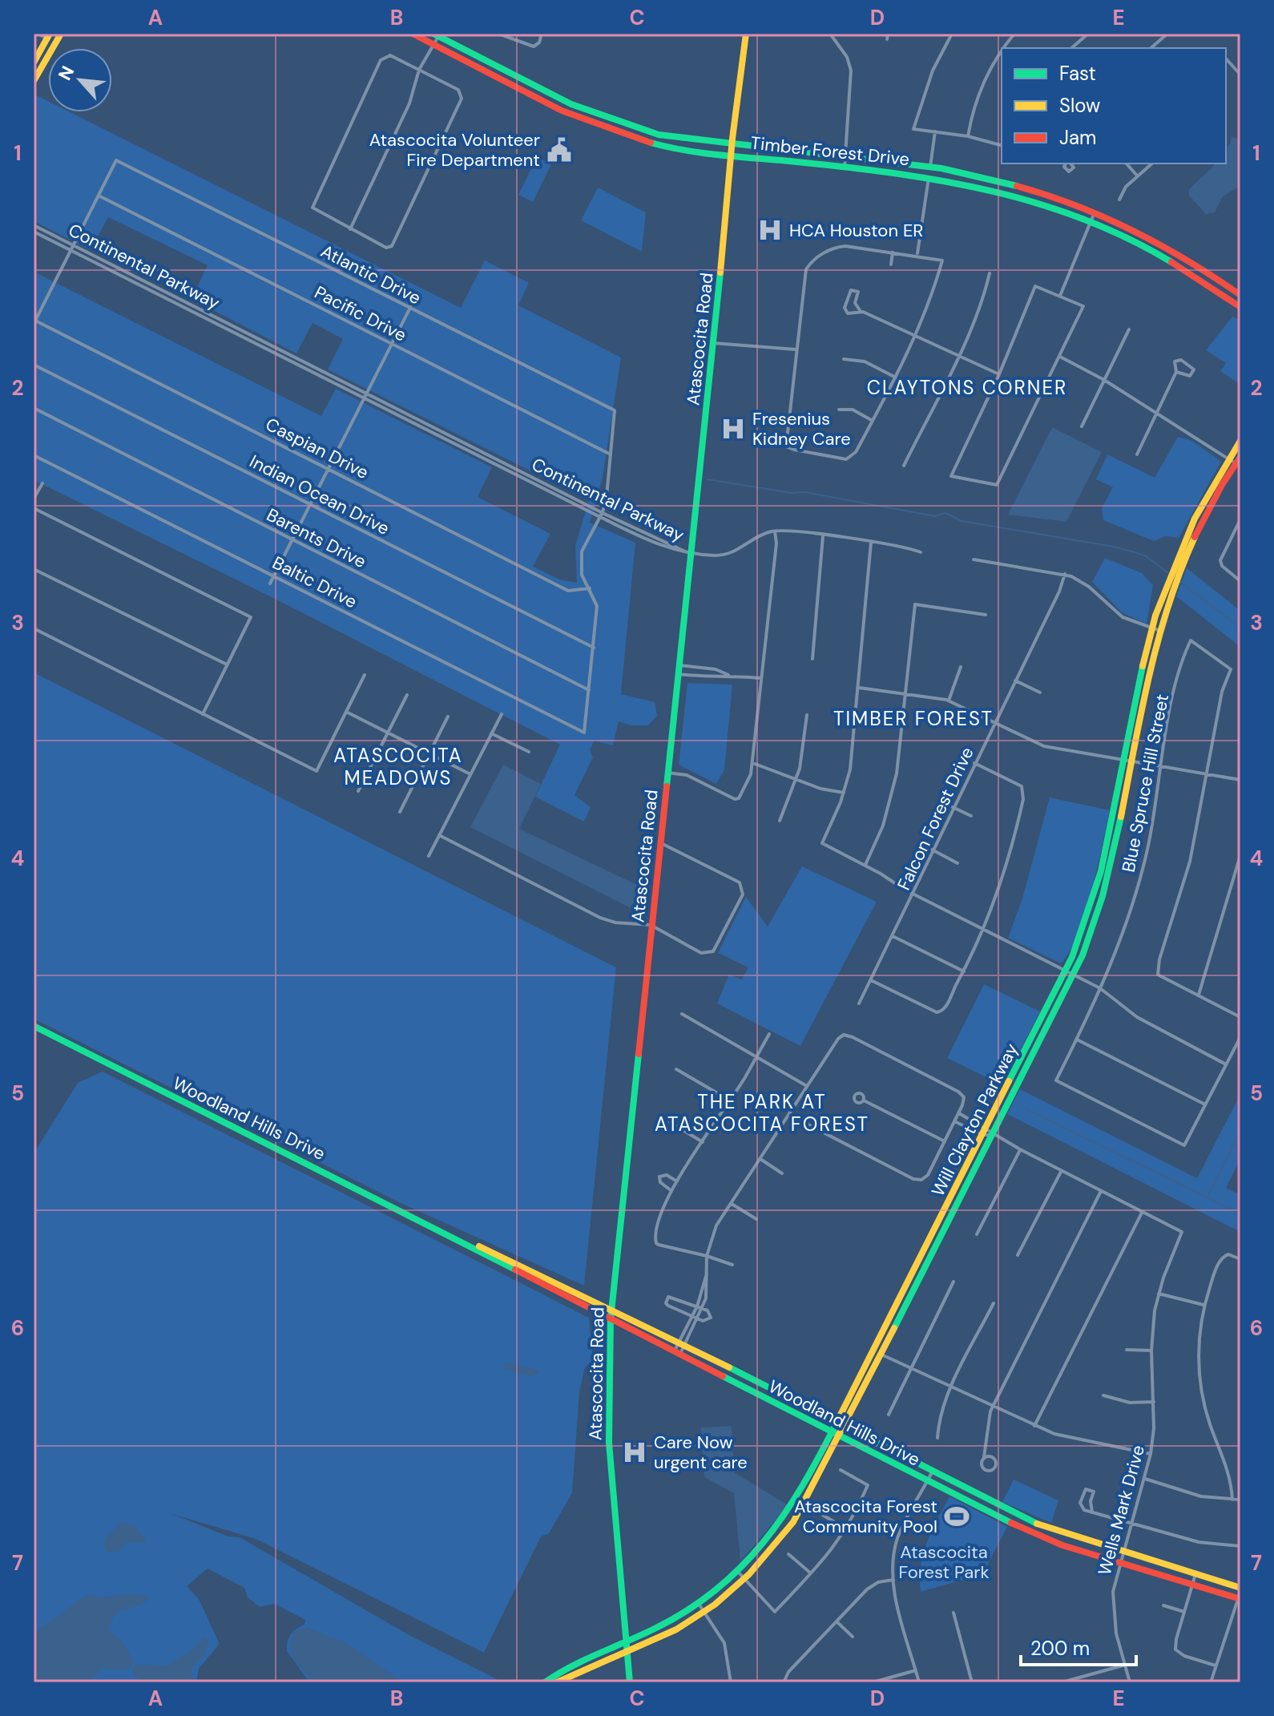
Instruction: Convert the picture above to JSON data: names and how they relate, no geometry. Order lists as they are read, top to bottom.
{
  "streets": {
    "main road": [
      "Timber Forest Drive",
      "Atascocita Road",
      "Woodland Hills Drive",
      "Will Clayton Parkway"
    ],
    "street": [
      "Continental Parkway",
      "Atlantic Drive",
      "Pacific Drive",
      "Caspian Drive",
      "Indian Ocean Drive",
      "Barents Drive",
      "Baltic Drive",
      "Blue Spruce Hill Street",
      "Falcon Forest Drive",
      "Wells Mark Drive"
    ]
  },
  "crossings": [
    ["Timber Forest Drive", "Atascocita Road"],
    ["Continental Parkway", "Atascocita Road"],
    ["Atlantic Drive", "Pacific Drive"],
    ["Atascocita Road", "Woodland Hills Drive"],
    ["Atascocita Road", "Will Clayton Parkway"],
    ["Barents Drive", "Baltic Drive"],
    ["Woodland Hills Drive", "Will Clayton Parkway"],
    ["Woodland Hills Drive", "Wells Mark Drive"]
  ],
  "districts": [
    "CLAYTONS CORNER",
    "TIMBER FOREST",
    "ATASCOCITA MEADOWS",
    "THE PARK AT ATASCOCITA FOREST"
  ],
  "parks": ["Atascocita Forest Park"],
  "places": {
    "public building": ["Atascocita Volunteer Fire Department"],
    "hospital": ["HCA Houston ER", "Fresenius Kidney Care", "Care Now urgent care"],
    "sports": ["Atascocita Forest Community Pool"]
  },
  "legend": ["Fast", "Slow", "Jam"],
  "scale_bar": "200 m",
  "north": "top left",
  "grid": {
    "columns": [
      "A",
      "B",
      "C",
      "D",
      "E"
    ],
    "rows": [
      "1",
      "2",
      "3",
      "4",
      "5",
      "6",
      "7"
    ]
  }
}
